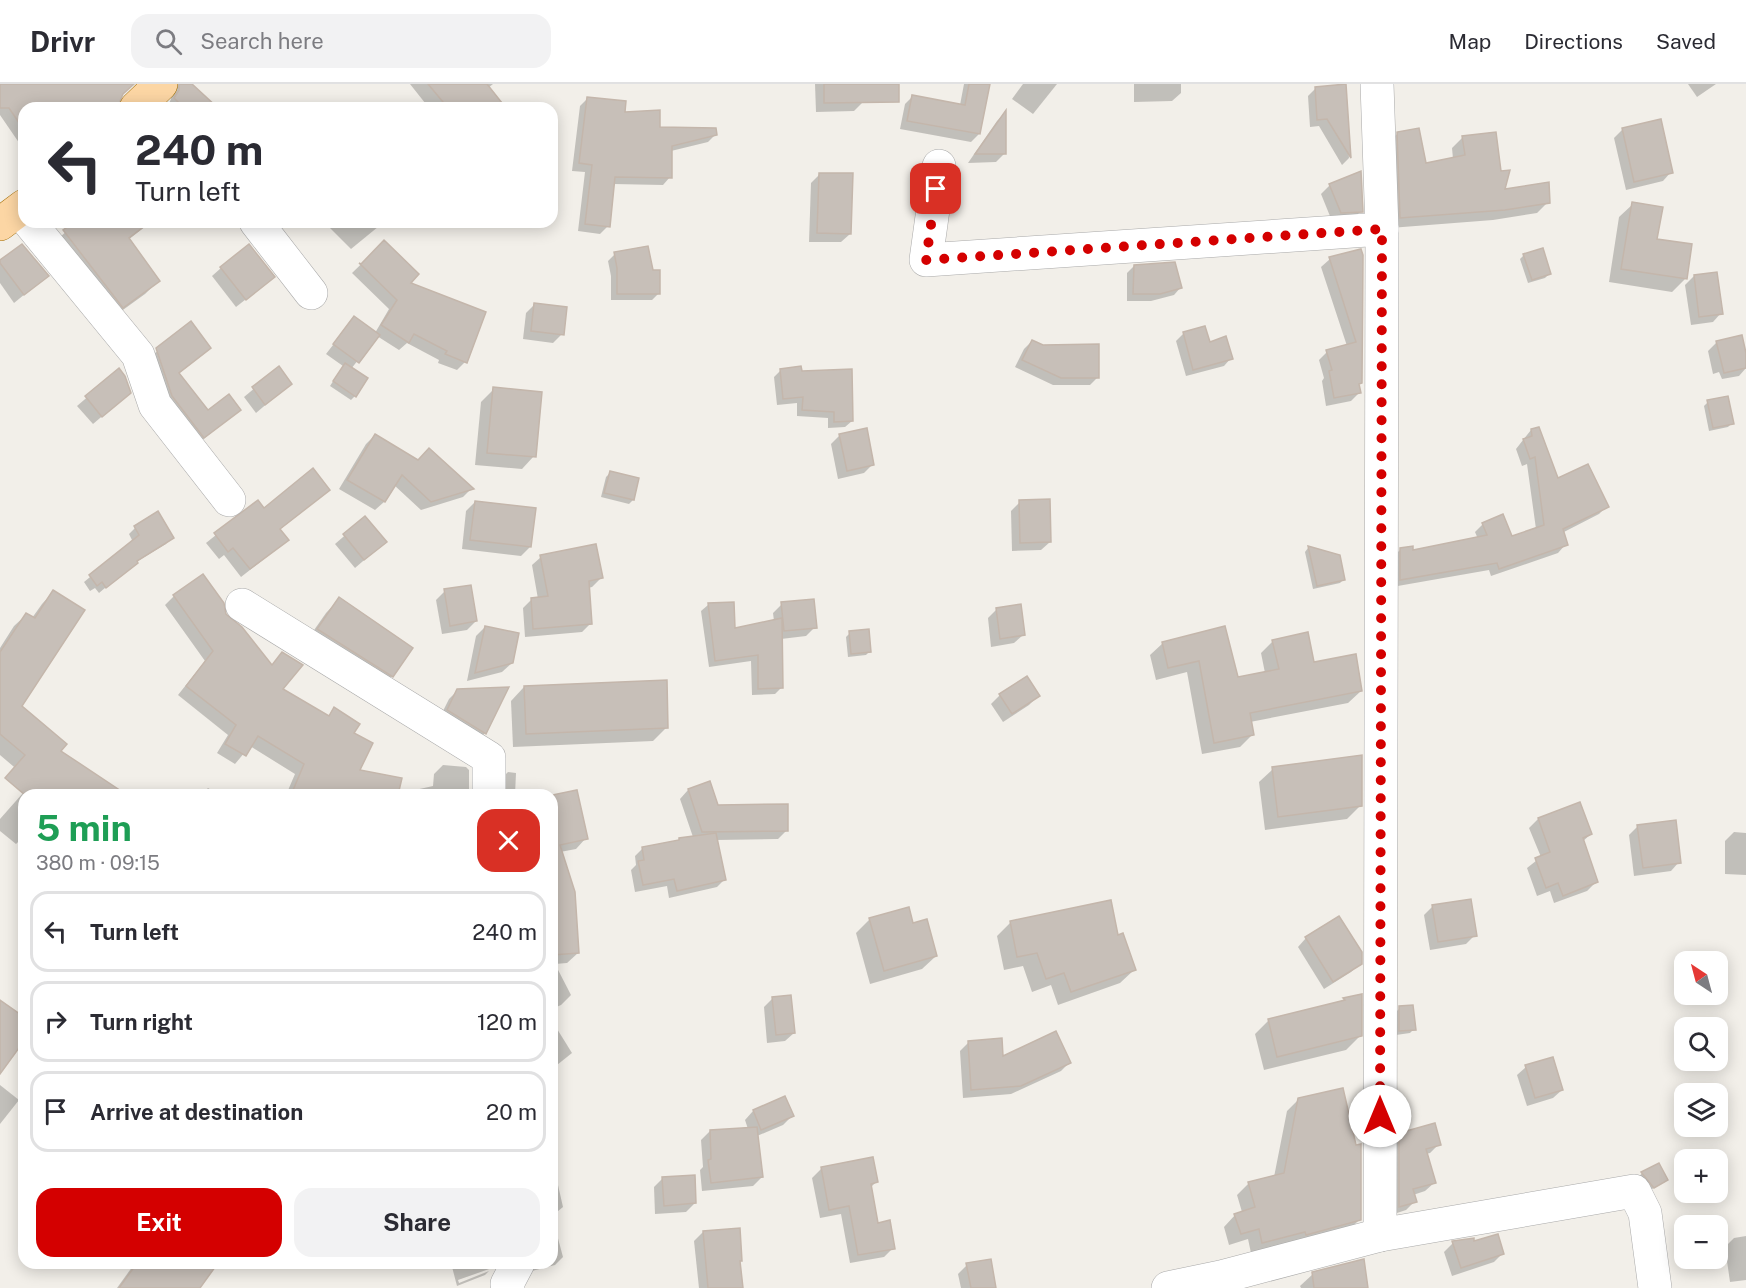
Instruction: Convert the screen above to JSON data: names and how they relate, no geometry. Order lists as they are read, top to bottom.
{
  "north": "top left",
  "page": {
    "header": "Drivr",
    "search": "Search here",
    "nav": ["Map", "Directions", "Saved"],
    "turn": ["240 m", "Turn left"],
    "heading": ["5 min", "380 m · 09:15"],
    "list": [
      {
        "name": "Turn left",
        "value": "240 m"
      },
      {
        "name": "Turn right",
        "value": "120 m"
      },
      {
        "name": "Arrive at destination",
        "value": "20 m"
      }
    ],
    "map_buttons": ["+", "−"],
    "buttons": ["Exit", "Share"]
  }
}
